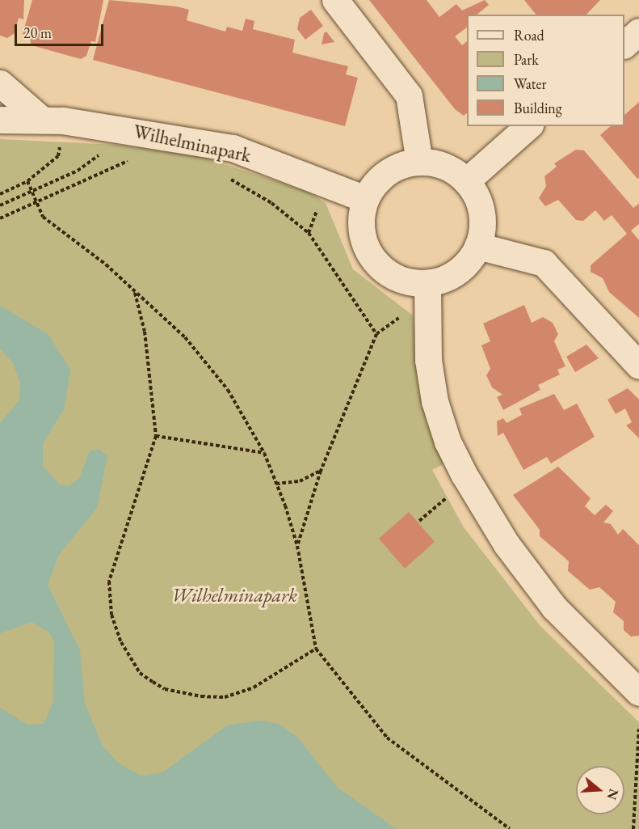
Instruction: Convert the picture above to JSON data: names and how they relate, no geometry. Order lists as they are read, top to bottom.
{
  "streets": {
    "street": ["Wilhelminapark"]
  },
  "parks": ["Wilhelminapark"],
  "legend": [
    "Road",
    "Park",
    "Water",
    "Building"
  ],
  "scale_bar": "20 m",
  "north": "right"
}
